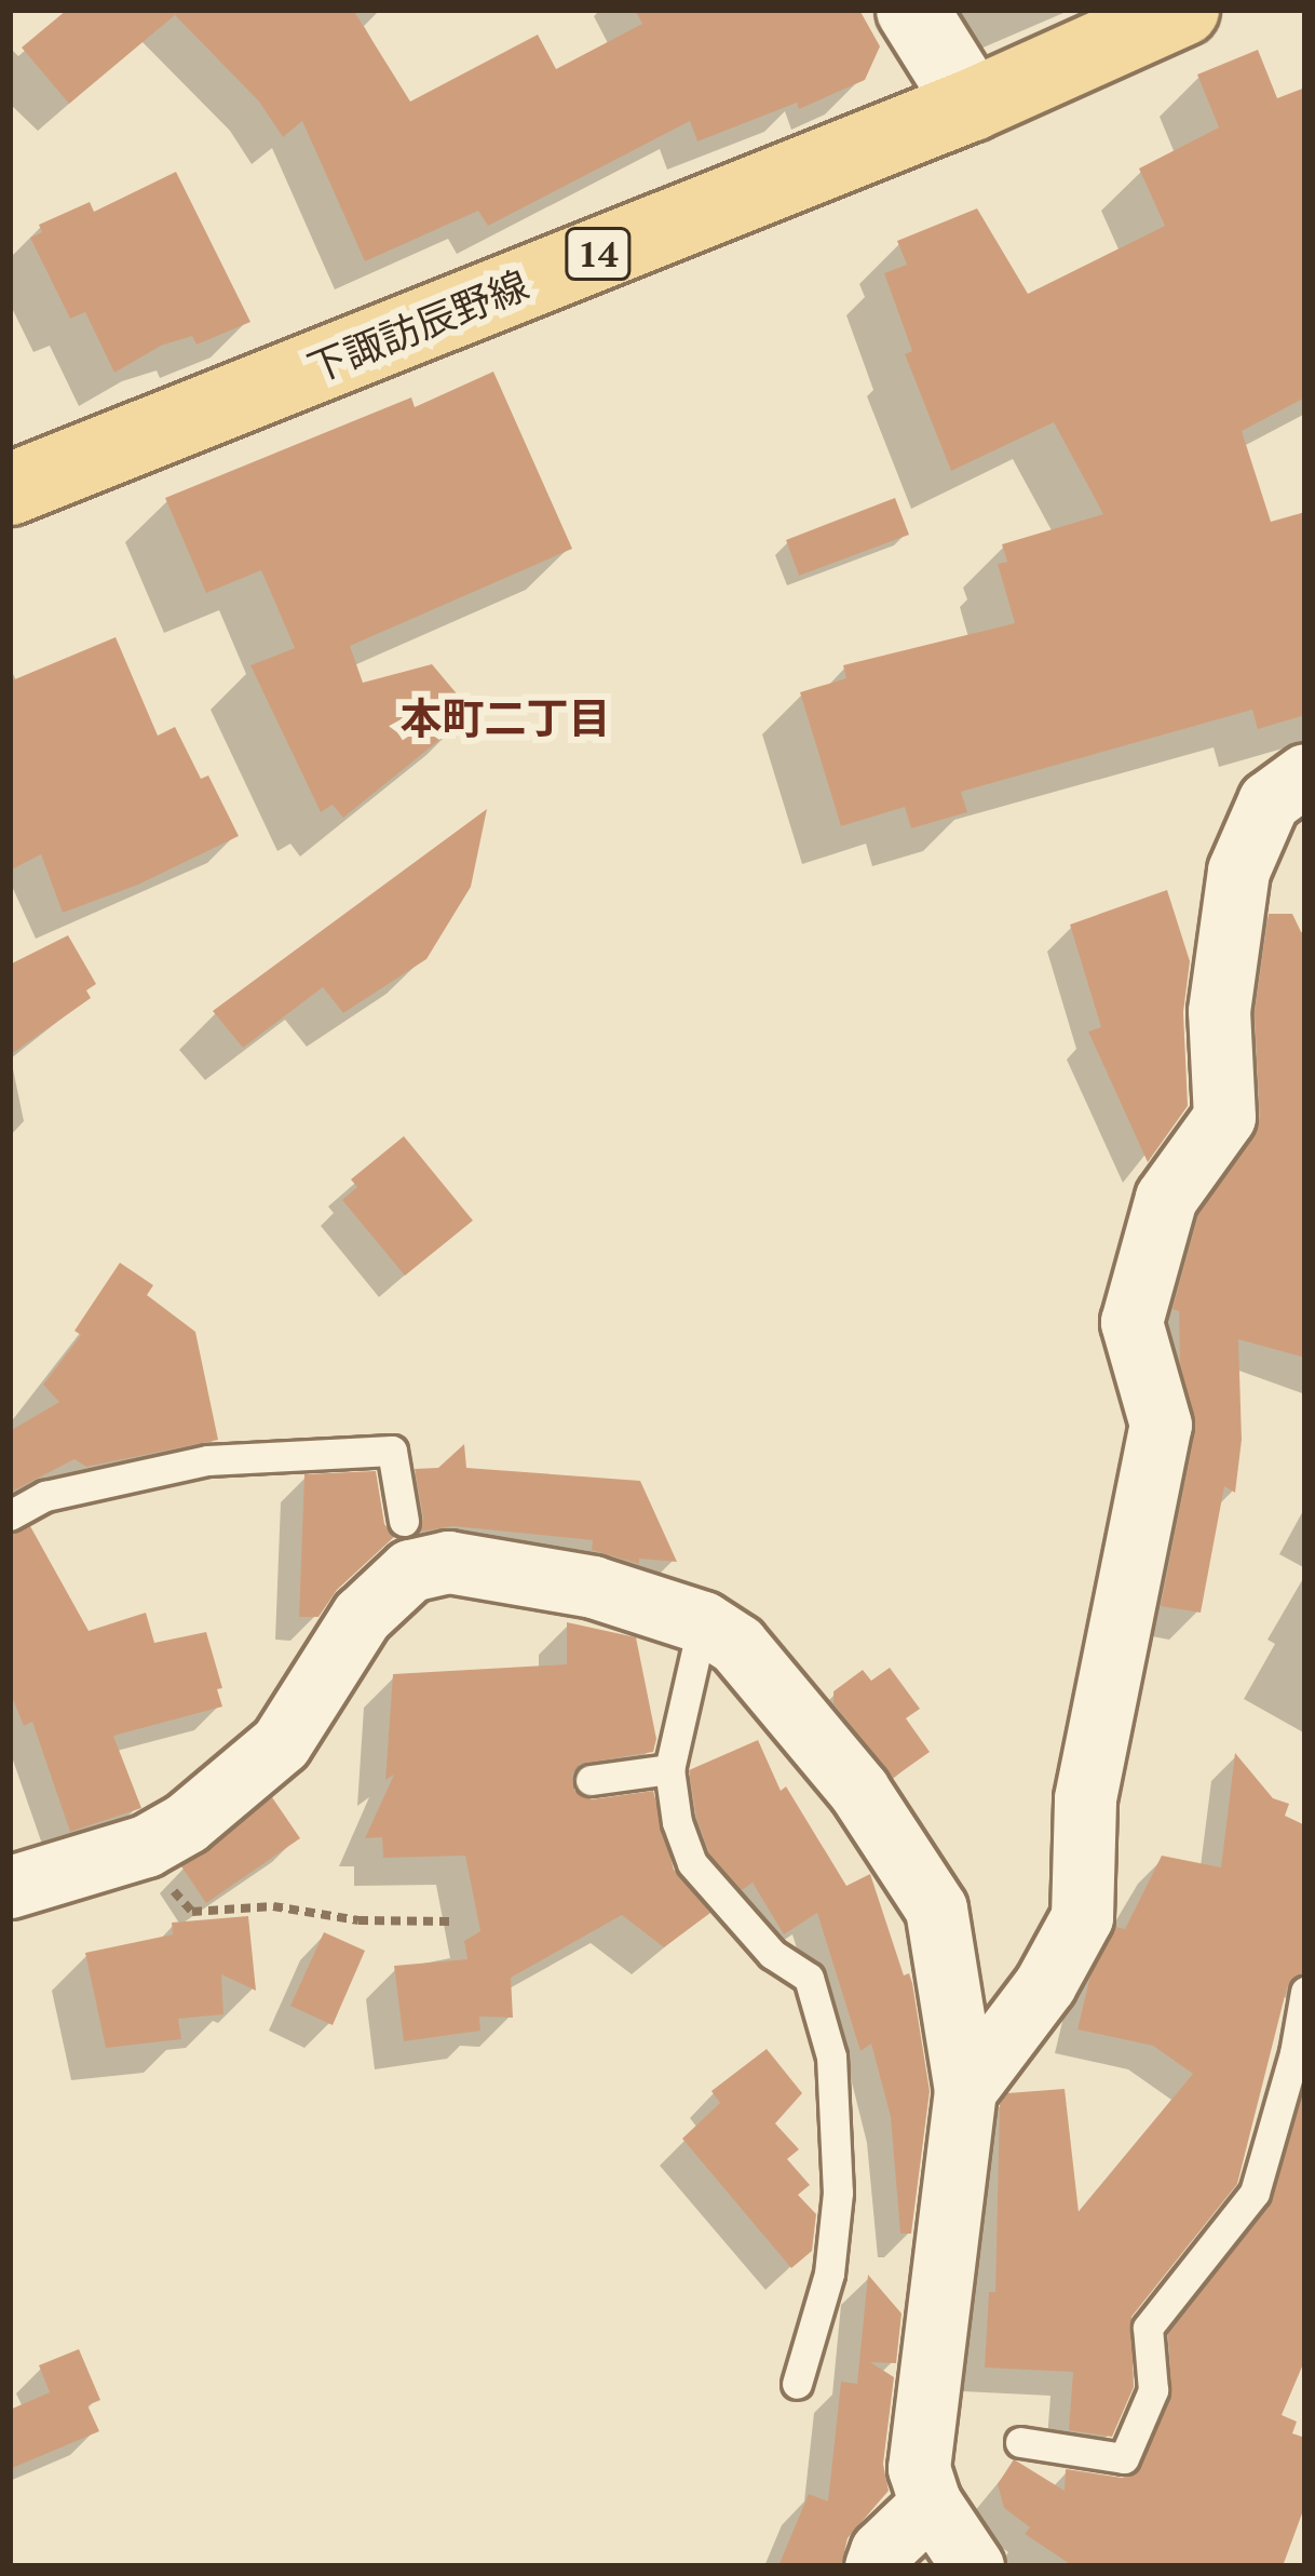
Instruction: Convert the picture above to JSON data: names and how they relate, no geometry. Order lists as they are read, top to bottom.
{
  "streets": {
    "main road": ["14", "下諏訪辰野線"]
  },
  "districts": ["本町二丁目"]
}
